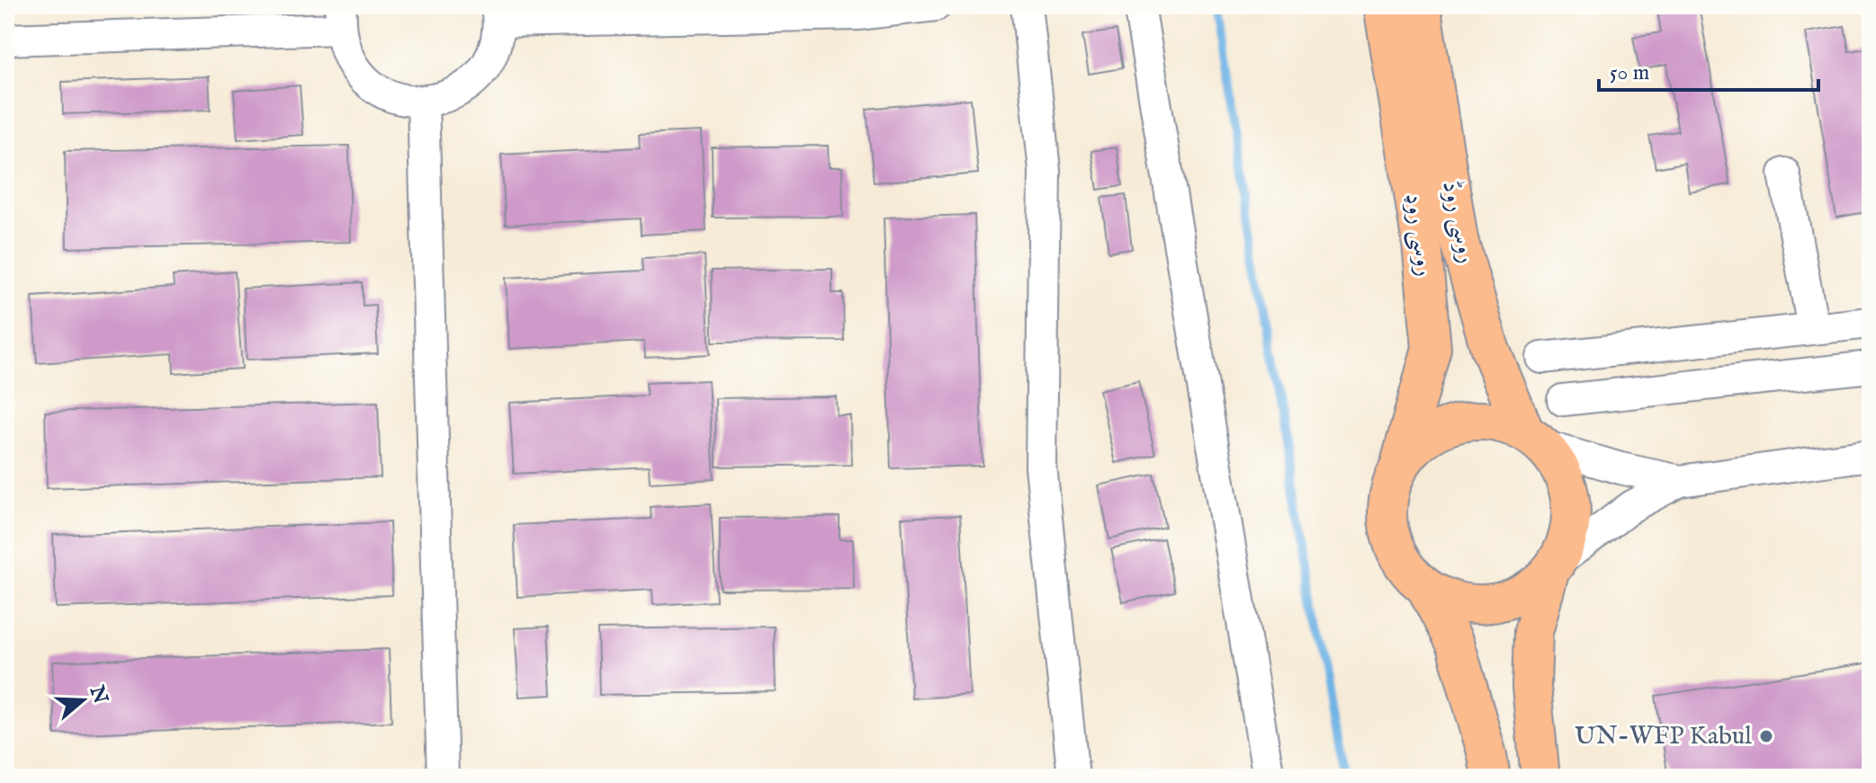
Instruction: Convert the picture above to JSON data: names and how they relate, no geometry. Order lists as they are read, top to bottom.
{
  "streets": {
    "main road": ["روسی روڈ", "روسی روډ"]
  },
  "crossings": [
    ["روسی روڈ", "روسی روډ"]
  ],
  "places": ["UN-WFP Kabul"],
  "scale_bar": "50 m",
  "north": "right"
}
